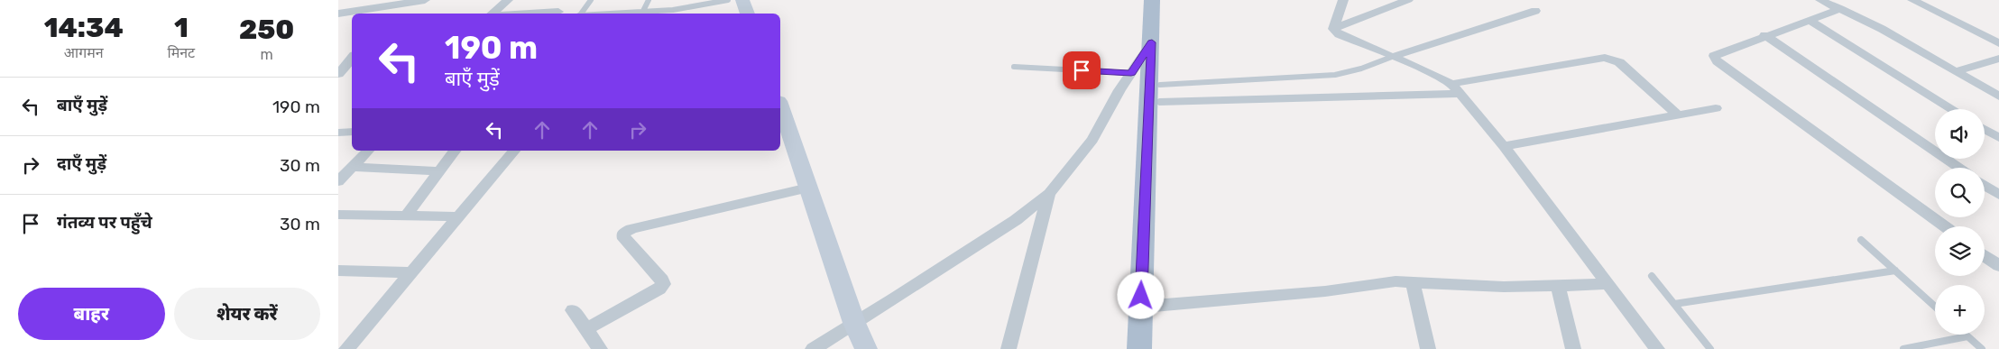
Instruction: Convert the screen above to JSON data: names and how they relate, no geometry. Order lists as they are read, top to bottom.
{
  "page": {
    "eta": [
      "14:34",
      "आगमन",
      "1",
      "मिनट",
      "250",
      "m"
    ],
    "turn": ["190 m", "बाएँ मुड़ें"],
    "list": [
      {
        "name": "बाएँ मुड़ें",
        "value": "190 m"
      },
      {
        "name": "दाएँ मुड़ें",
        "value": "30 m"
      },
      {
        "name": "गंतव्य पर पहुँचे",
        "value": "30 m"
      }
    ],
    "map_buttons": "+",
    "buttons": ["बाहर", "शेयर करें"]
  }
}
